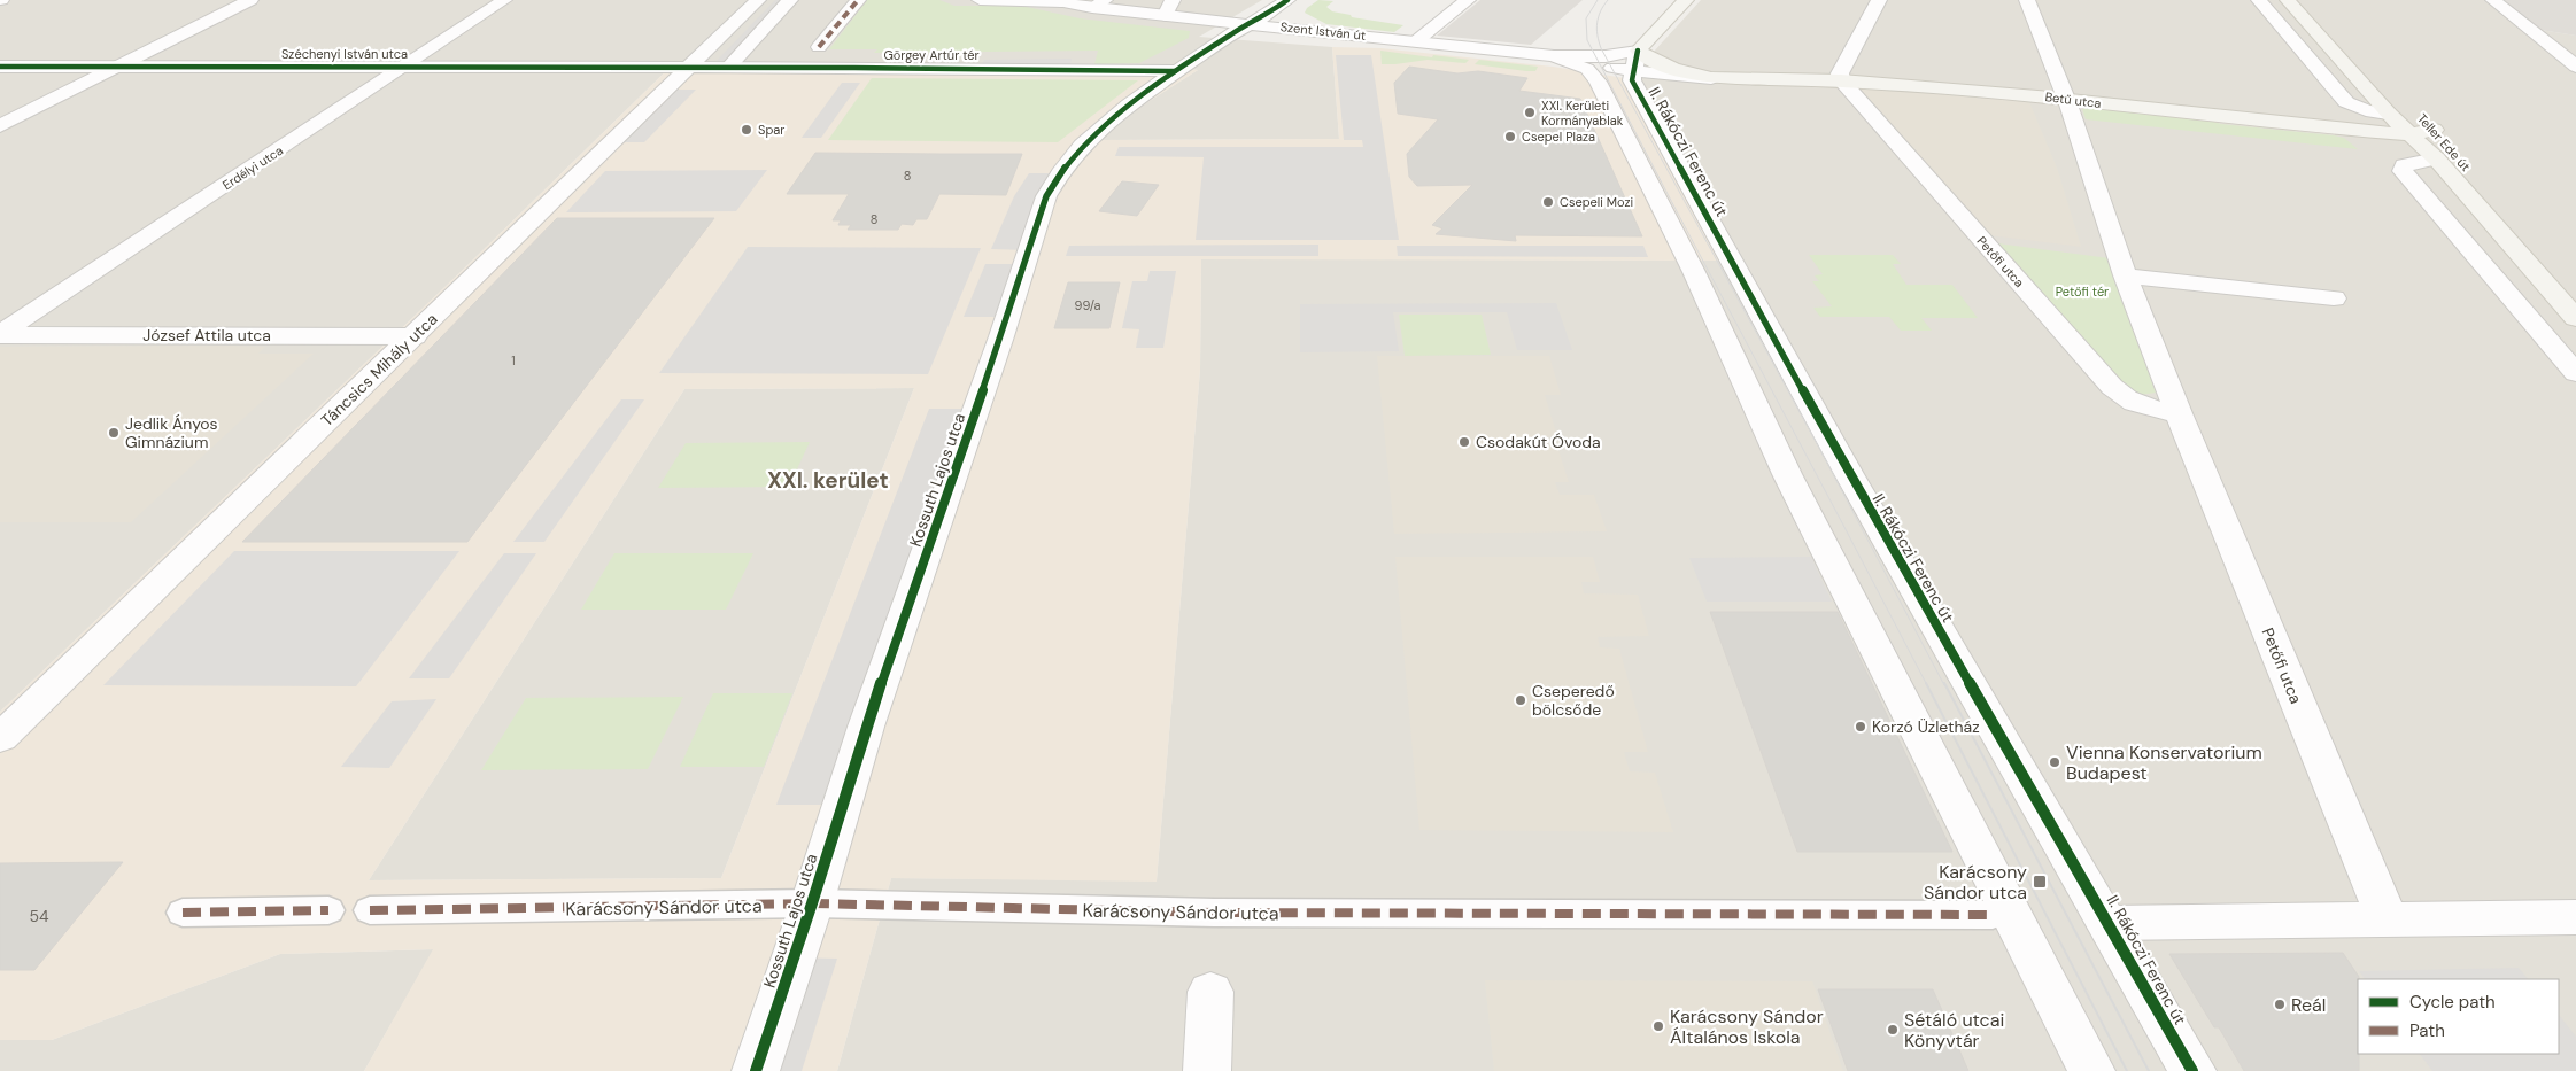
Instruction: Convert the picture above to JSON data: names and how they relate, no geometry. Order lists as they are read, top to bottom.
{
  "streets": {
    "main road": ["Betű utca", "Teller Ede út"],
    "street": [
      "Szent István út",
      "Széchenyi István utca",
      "Görgey Artúr tér",
      "II. Rákóczi Ferenc út",
      "Erdélyi utca",
      "Petőfi utca",
      "József Attila utca",
      "Táncsics Mihály utca",
      "Kossuth Lajos utca",
      "Karácsony Sándor utca"
    ]
  },
  "crossings": [
    ["Szent István út", "Betű utca"],
    ["Szent István út", "II. Rákóczi Ferenc út"],
    ["Szent István út", "Kossuth Lajos utca"],
    ["Széchenyi István utca", "Görgey Artúr tér"],
    ["Széchenyi István utca", "Erdélyi utca"],
    ["Széchenyi István utca", "Táncsics Mihály utca"],
    ["Görgey Artúr tér", "Táncsics Mihály utca"],
    ["Görgey Artúr tér", "Kossuth Lajos utca"],
    ["Betű utca", "Teller Ede út"],
    ["Betű utca", "II. Rákóczi Ferenc út"],
    ["Betű utca", "Petőfi utca"],
    ["Erdélyi utca", "József Attila utca"],
    ["József Attila utca", "Táncsics Mihály utca"],
    ["Kossuth Lajos utca", "Karácsony Sándor utca"]
  ],
  "districts": ["XXI. kerület"],
  "parks": ["Petőfi tér"],
  "places": {
    "other": [
      "XXI. Kerületi Kormányablak",
      "Spar",
      "Csepel Plaza",
      "Csepeli Mozi",
      "Jedlik Ányos Gimnázium",
      "Csodakút Óvoda",
      "Cseperedő bölcsőde",
      "Korzó Üzletház",
      "Vienna Konservatorium Budapest",
      "Reál",
      "Karácsony Sándor Általános Iskola",
      "Sétáló utcai Könyvtár"
    ],
    "transit": ["Karácsony Sándor utca"]
  },
  "house_numbers": [
    "8",
    "8",
    "99/a",
    "1",
    "54"
  ],
  "legend": ["Cycle path", "Path"]
}
